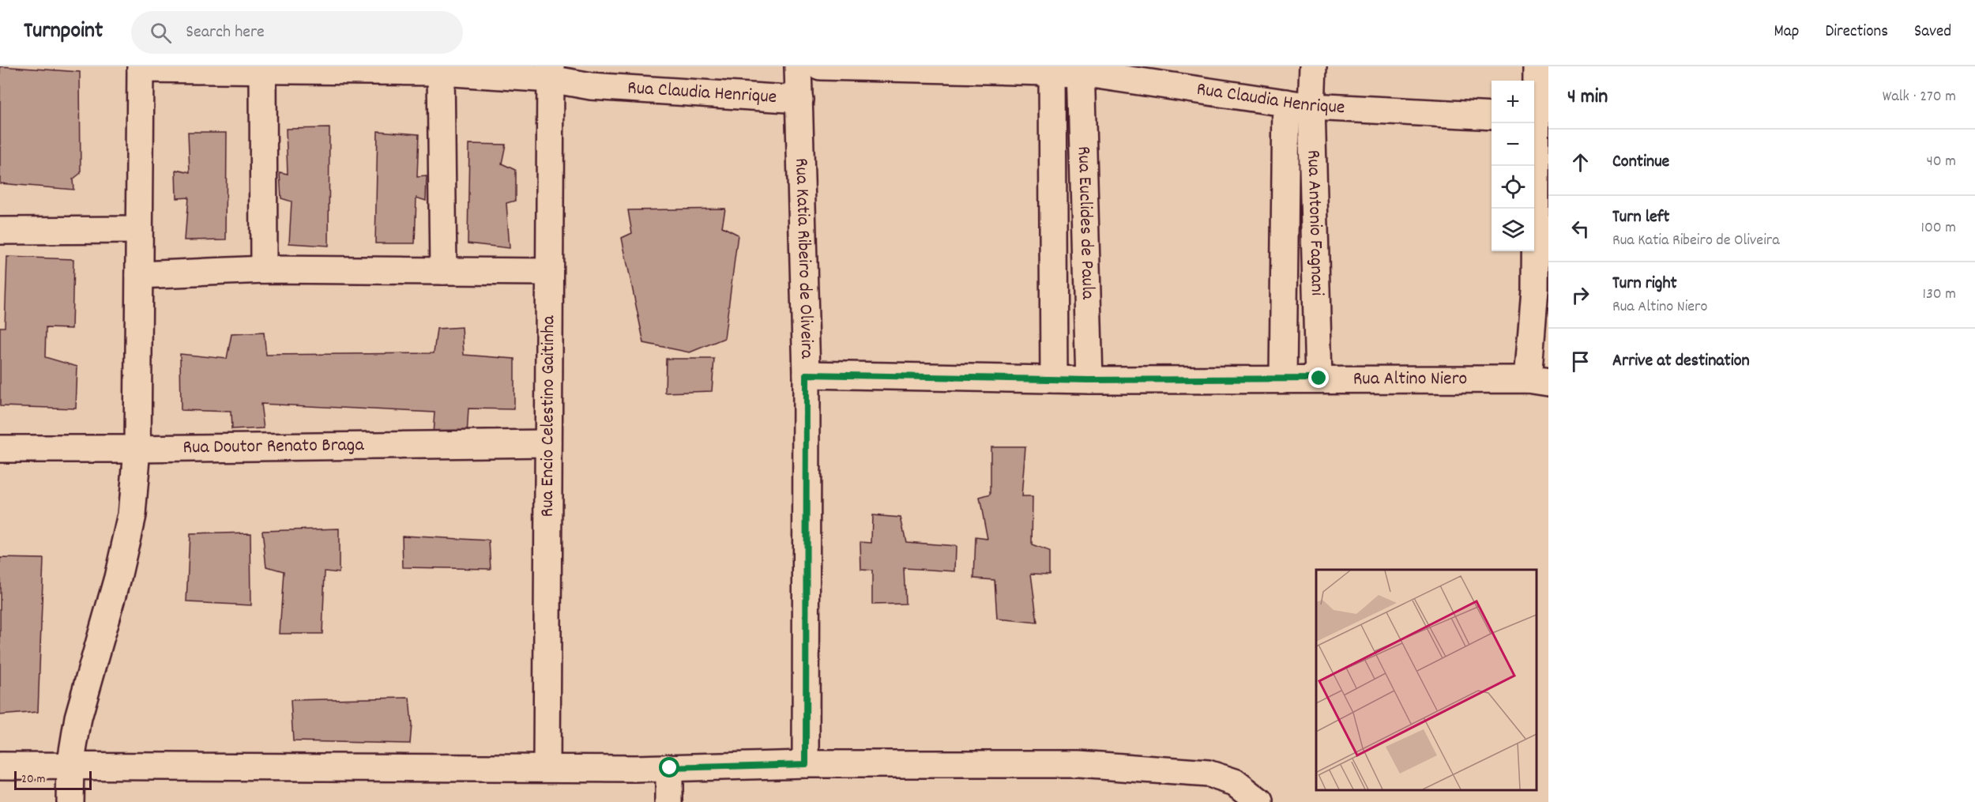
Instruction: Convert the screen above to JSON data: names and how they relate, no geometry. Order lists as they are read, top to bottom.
{
  "streets": {
    "street": [
      "Rua Claudia Henrique",
      "Rua Antonio Fagnani",
      "Rua Euclides de Paula",
      "Rua Katia Ribeiro de Oliveira",
      "Rua Altino Niero",
      "Rua Encio Celestino Gaitinha",
      "Rua Doutor Renato Braga"
    ]
  },
  "crossings": [
    ["Rua Claudia Henrique", "Rua Antonio Fagnani"],
    ["Rua Claudia Henrique", "Rua Euclides de Paula"],
    ["Rua Claudia Henrique", "Rua Katia Ribeiro de Oliveira"],
    ["Rua Claudia Henrique", "Rua Encio Celestino Gaitinha"],
    ["Rua Antonio Fagnani", "Rua Altino Niero"],
    ["Rua Euclides de Paula", "Rua Altino Niero"],
    ["Rua Katia Ribeiro de Oliveira", "Rua Altino Niero"],
    ["Rua Encio Celestino Gaitinha", "Rua Doutor Renato Braga"]
  ],
  "scale_bar": "20 m",
  "page": {
    "header": "Turnpoint",
    "search": "Search here",
    "nav": ["Map", "Directions", "Saved"],
    "heading": ["4 min", "Walk · 270 m"],
    "map_buttons": ["+", "−"],
    "list": [
      ["Continue", "40 m"],
      ["Turn left", "Rua Katia Ribeiro de Oliveira", "100 m"],
      ["Turn right", "Rua Altino Niero", "130 m"],
      "Arrive at destination"
    ],
    "scale": "20 m"
  }
}
